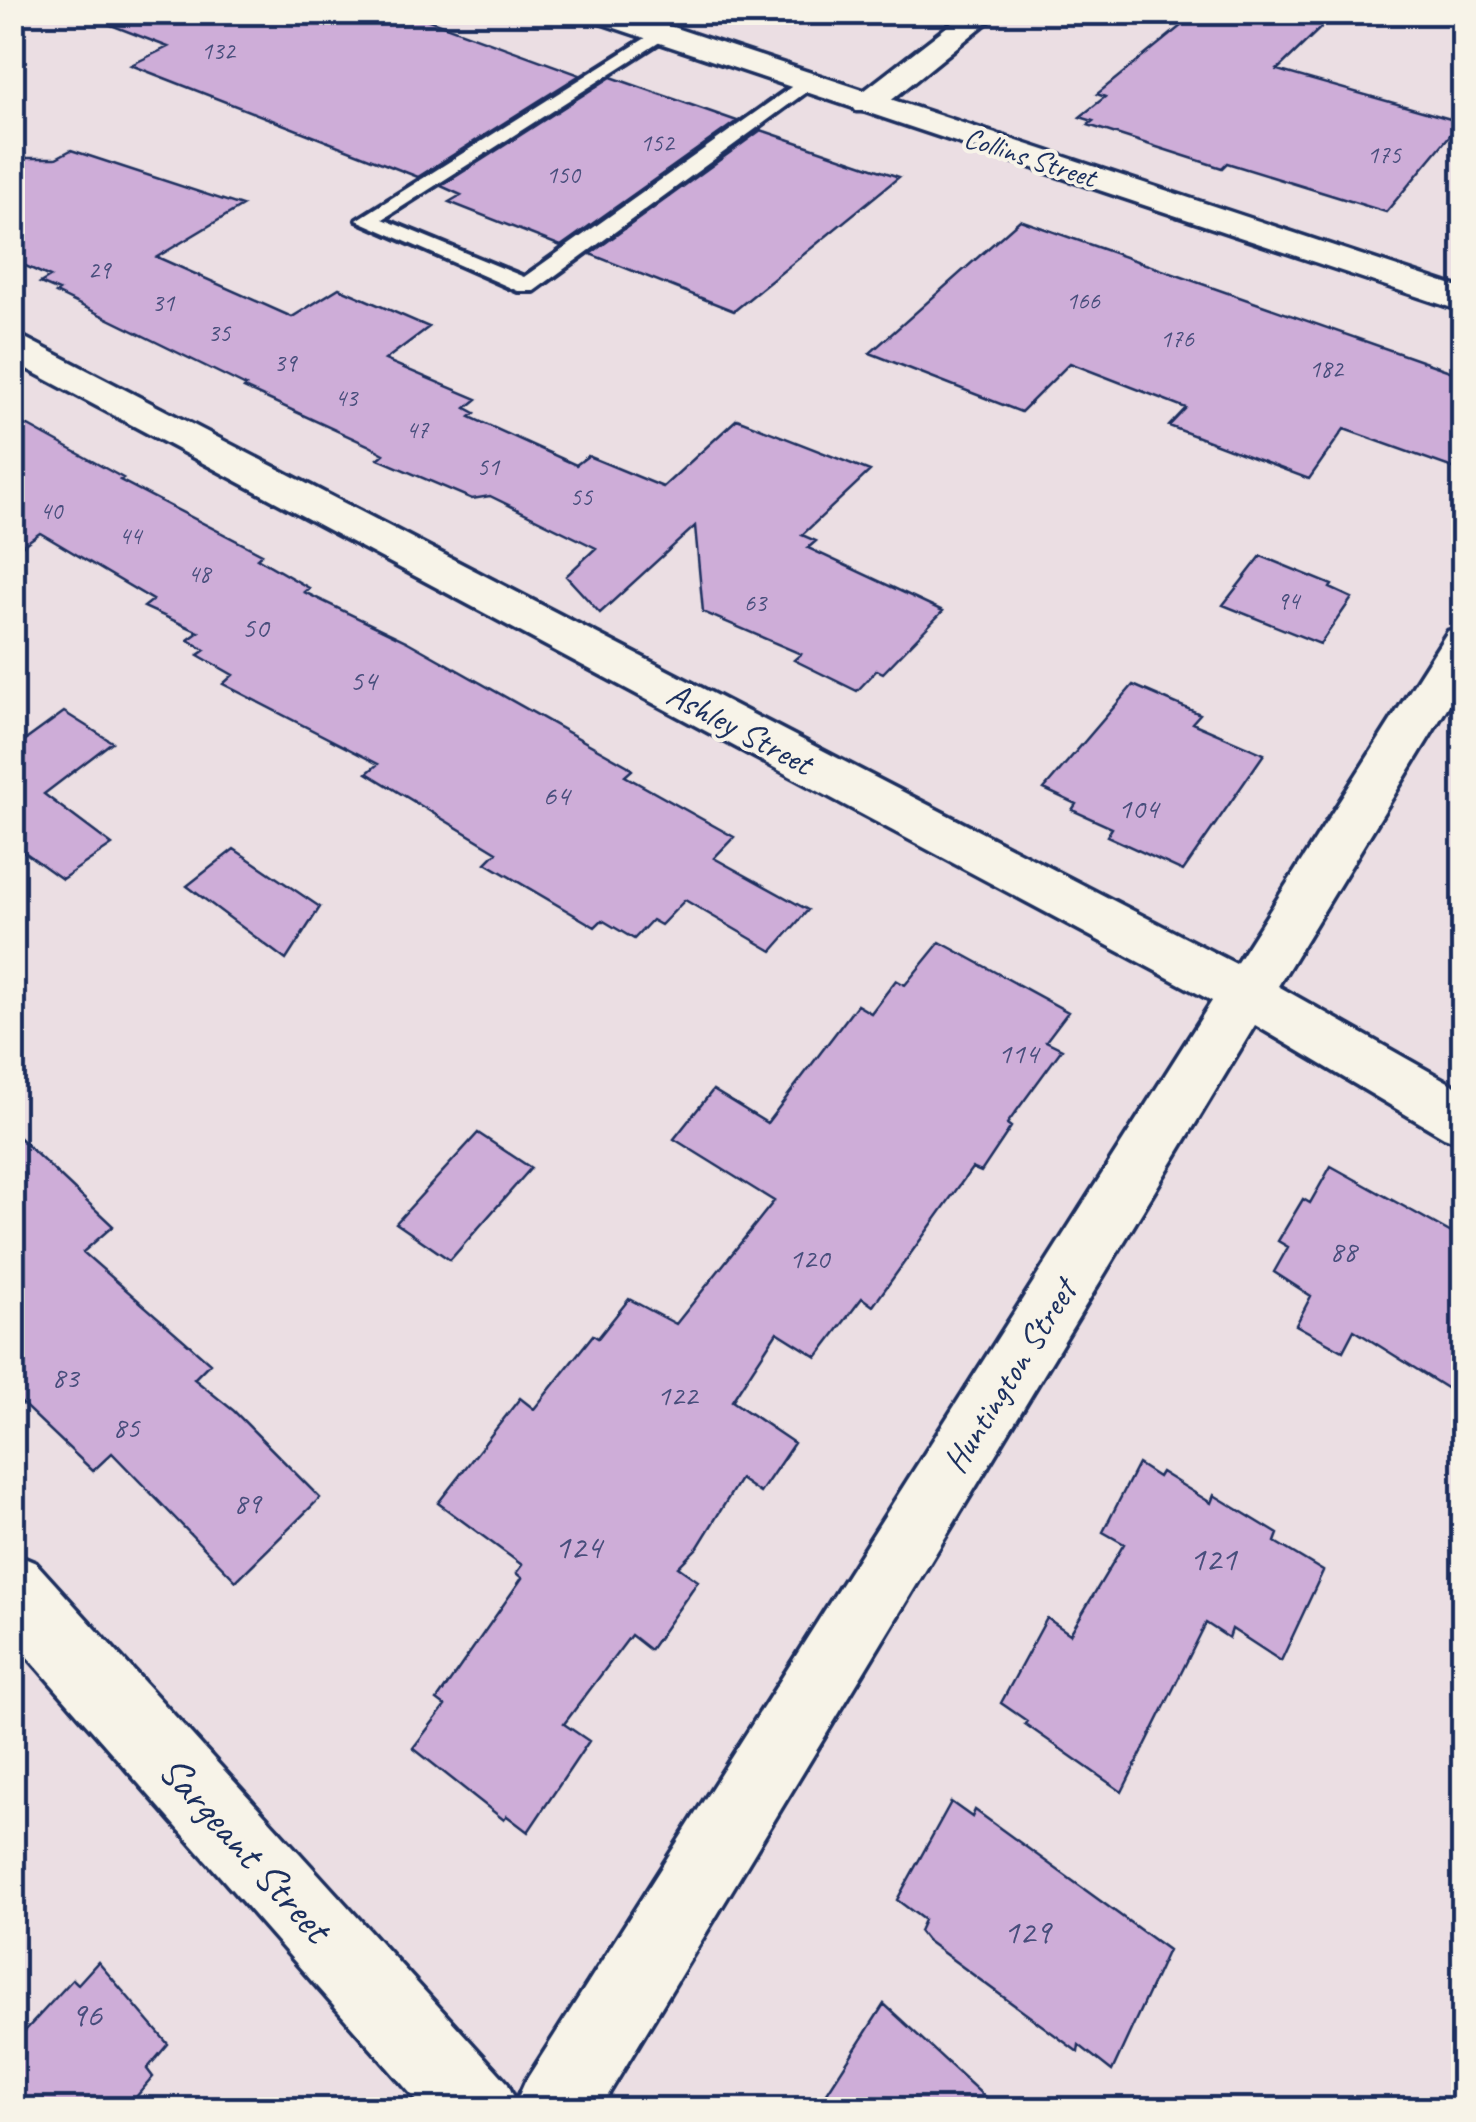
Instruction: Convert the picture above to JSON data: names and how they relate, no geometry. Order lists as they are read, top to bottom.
{
  "streets": {
    "street": [
      "Collins Street",
      "Ashley Street",
      "Huntington Street",
      "Sargeant Street"
    ]
  },
  "crossings": [
    ["Ashley Street", "Huntington Street"]
  ],
  "house_numbers": [
    "132",
    "152",
    "175",
    "150",
    "29",
    "166",
    "31",
    "35",
    "176",
    "39",
    "182",
    "43",
    "47",
    "51",
    "55",
    "40",
    "44",
    "48",
    "94",
    "63",
    "50",
    "54",
    "64",
    "104",
    "114",
    "88",
    "120",
    "83",
    "122",
    "85",
    "89",
    "124",
    "121",
    "129",
    "96"
  ]
}
